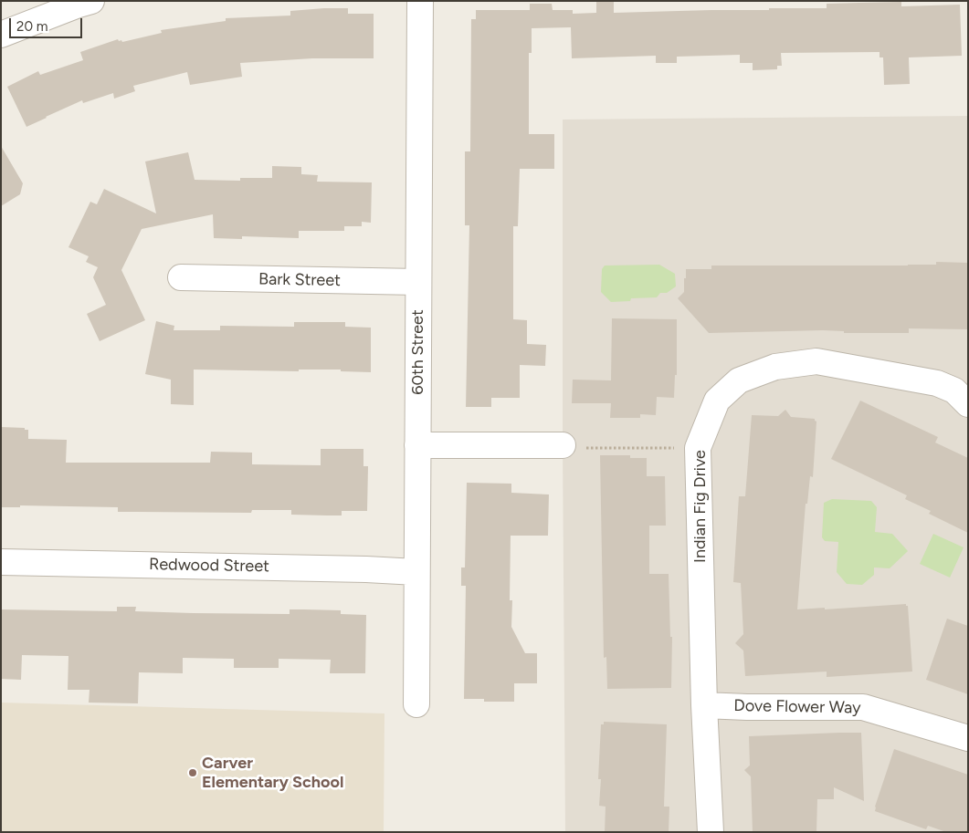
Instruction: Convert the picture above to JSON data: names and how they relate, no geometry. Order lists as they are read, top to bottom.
{
  "streets": {
    "street": [
      "Bark Street",
      "60th Street",
      "Indian Fig Drive",
      "Redwood Street",
      "Dove Flower Way"
    ]
  },
  "crossings": [
    ["Bark Street", "60th Street"],
    ["60th Street", "Redwood Street"],
    ["Indian Fig Drive", "Dove Flower Way"]
  ],
  "places": ["Carver Elementary School"],
  "scale_bar": "20 m"
}
